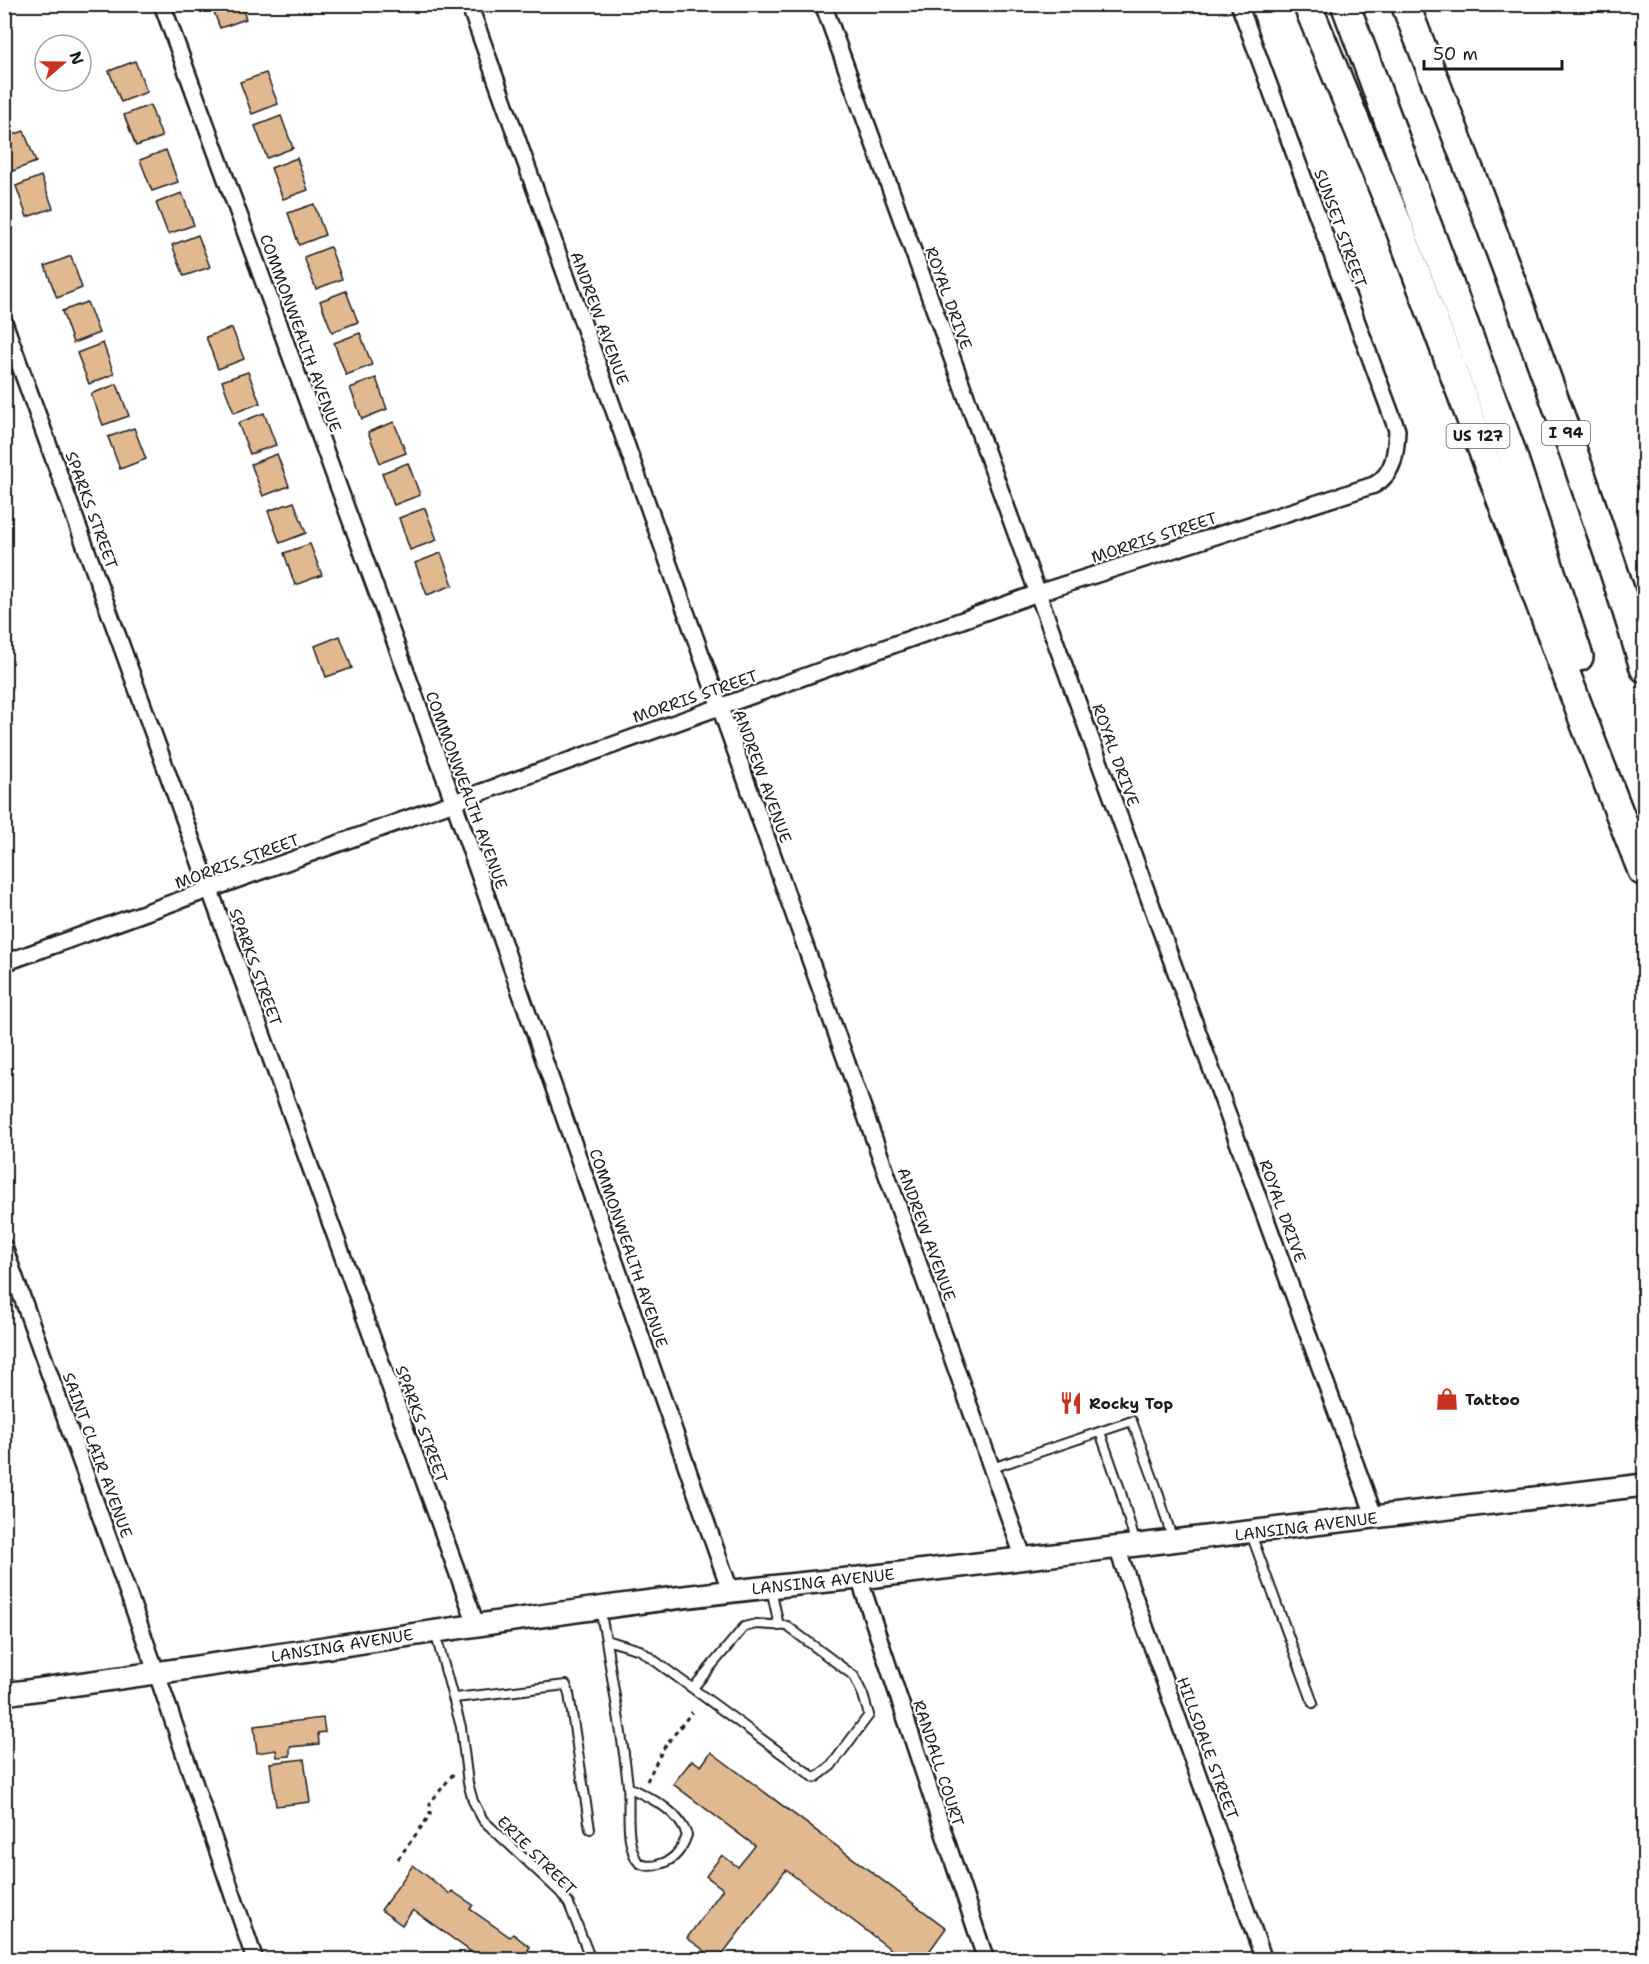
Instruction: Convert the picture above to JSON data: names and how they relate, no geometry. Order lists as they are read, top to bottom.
{
  "streets": {
    "highway": ["I 94", "US 127"],
    "main road": ["LANSING AVENUE"],
    "street": [
      "SUNSET STREET",
      "ROYAL DRIVE",
      "ANDREW AVENUE",
      "COMMONWEALTH AVENUE",
      "SPARKS STREET",
      "MORRIS STREET",
      "SAINT CLAIR AVENUE",
      "HILLSDALE STREET",
      "RANDALL COURT"
    ],
    "lane": ["ERIE STREET"]
  },
  "crossings": [
    ["SUNSET STREET", "MORRIS STREET"],
    ["ROYAL DRIVE", "MORRIS STREET"],
    ["ROYAL DRIVE", "LANSING AVENUE"],
    ["ANDREW AVENUE", "MORRIS STREET"],
    ["ANDREW AVENUE", "LANSING AVENUE"],
    ["COMMONWEALTH AVENUE", "MORRIS STREET"],
    ["COMMONWEALTH AVENUE", "LANSING AVENUE"],
    ["SPARKS STREET", "MORRIS STREET"],
    ["SPARKS STREET", "LANSING AVENUE"],
    ["SAINT CLAIR AVENUE", "LANSING AVENUE"],
    ["LANSING AVENUE", "HILLSDALE STREET"],
    ["LANSING AVENUE", "RANDALL COURT"],
    ["LANSING AVENUE", "ERIE STREET"]
  ],
  "places": {
    "shop": ["Tattoo"],
    "restaurant": ["Rocky Top"]
  },
  "scale_bar": "50 m",
  "north": "right"
}
